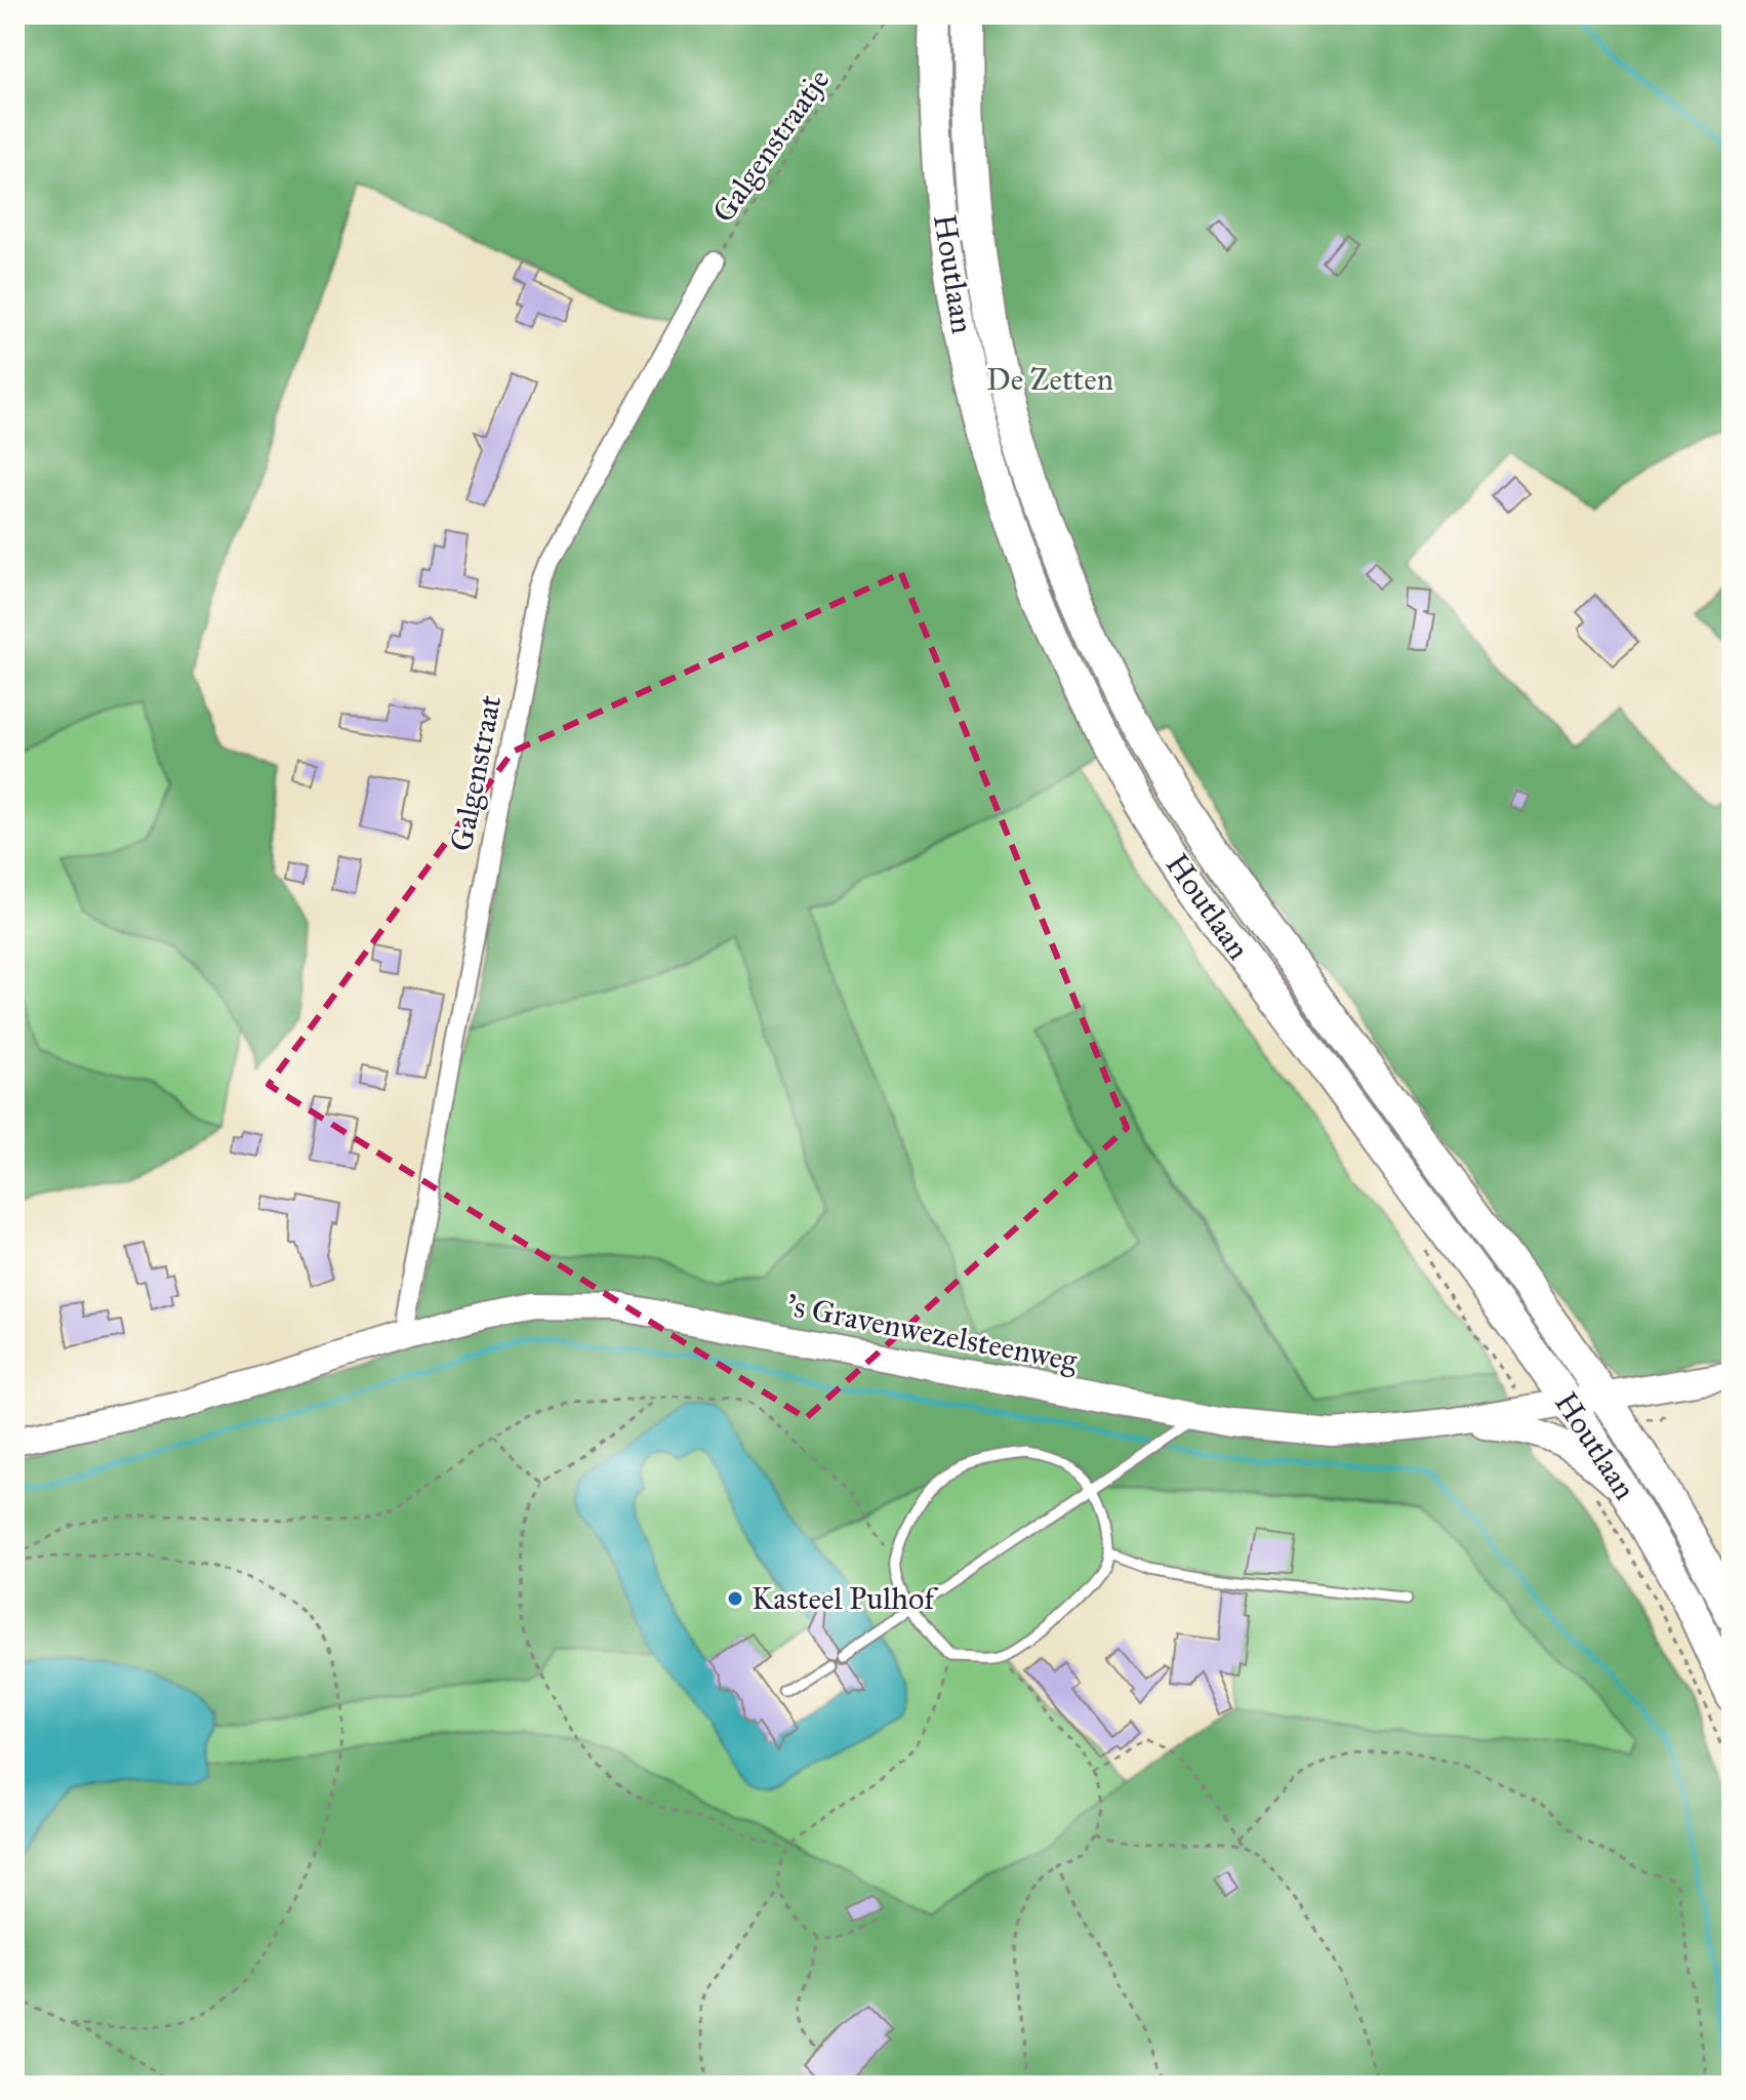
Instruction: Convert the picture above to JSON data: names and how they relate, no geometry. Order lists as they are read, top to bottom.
{
  "streets": {
    "main road": ["Houtlaan"],
    "street": ["Galgenstraat", "'s Gravenwezelsteenweg"],
    "path": ["Galgenstraatje"]
  },
  "crossings": [
    ["Galgenstraatje", "Galgenstraat"],
    ["Houtlaan", "'s Gravenwezelsteenweg"],
    ["Galgenstraat", "'s Gravenwezelsteenweg"]
  ],
  "parks": ["De Zetten"],
  "places": ["Kasteel Pulhof"]
}
